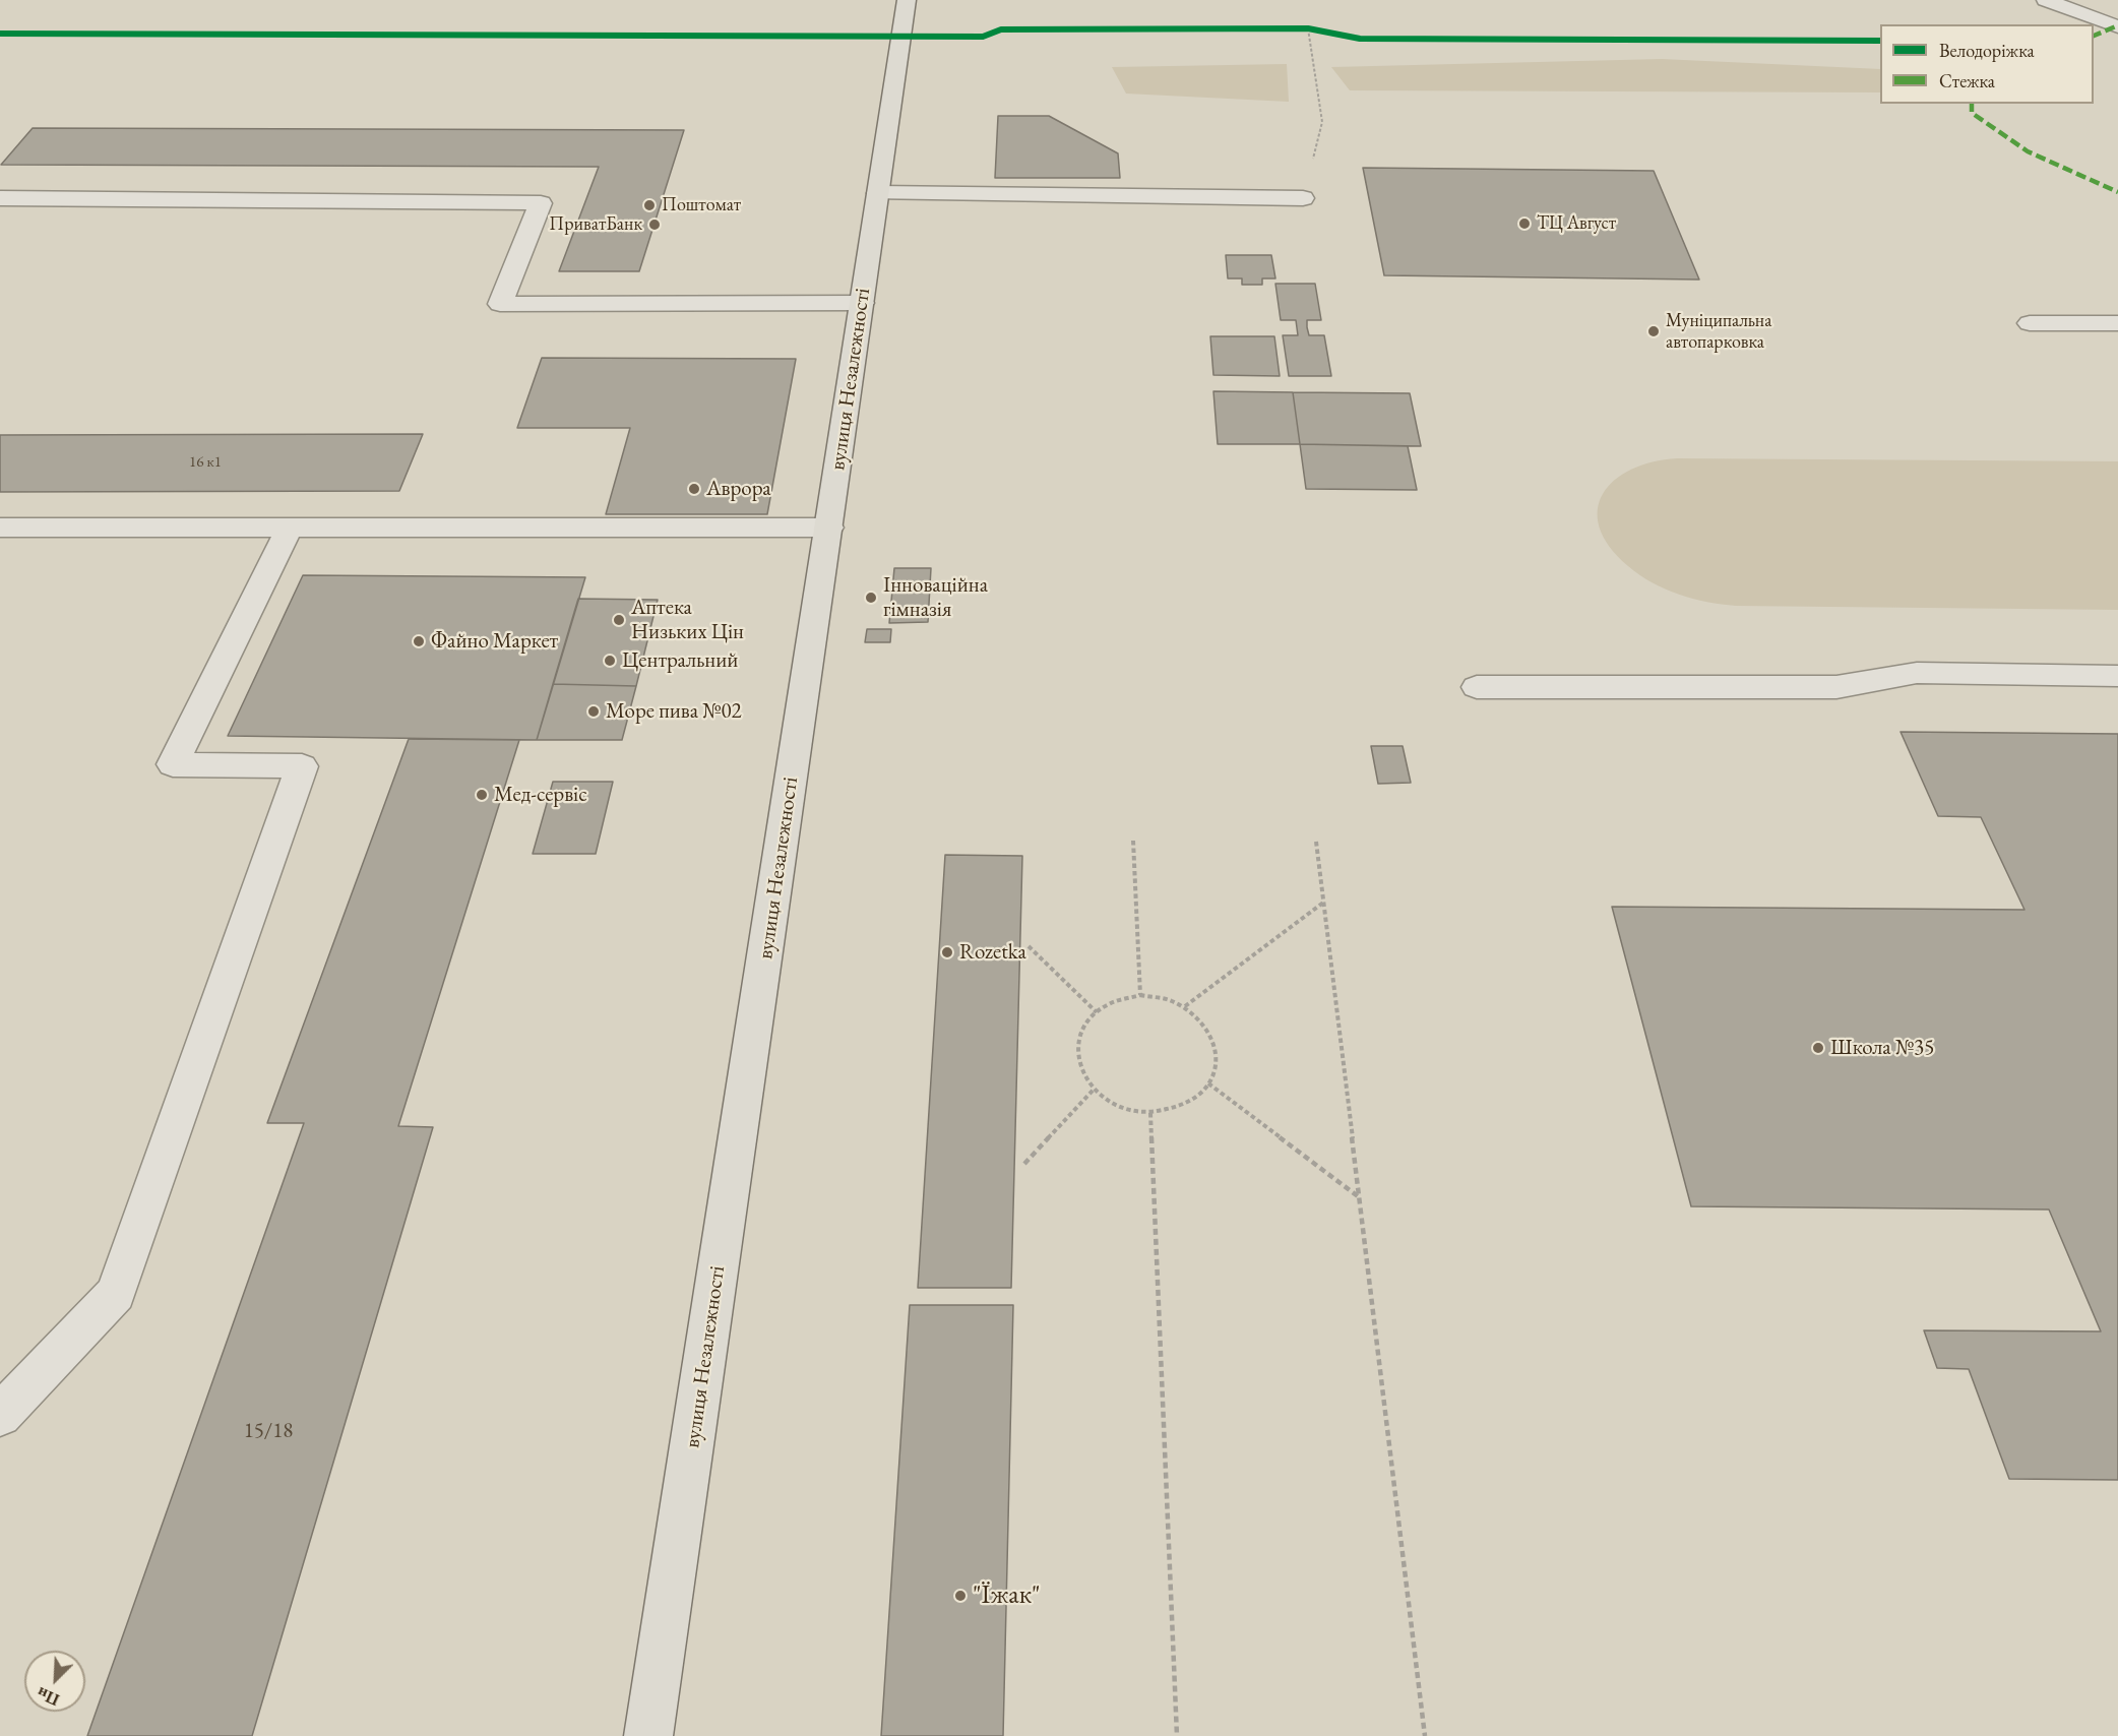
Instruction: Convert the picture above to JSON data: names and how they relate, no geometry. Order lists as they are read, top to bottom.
{
  "streets": {
    "main road": ["вулиця Незалежності"]
  },
  "places": [
    "Поштомат",
    "ТЦ Август",
    "ПриватБанк",
    "Муніципальна автопарковка",
    "Аврора",
    "Інноваційна гімназія",
    "Аптека Низьких Цін",
    "Файно Маркет",
    "Центральний",
    "Море пива №02",
    "Мед-сервіс",
    "Rozetka",
    "Школа №35",
    "\"Їжак\""
  ],
  "house_numbers": ["16 к1", "15/18"],
  "legend": ["Велодоріжка", "Стежка"],
  "north": "bottom left"
}
